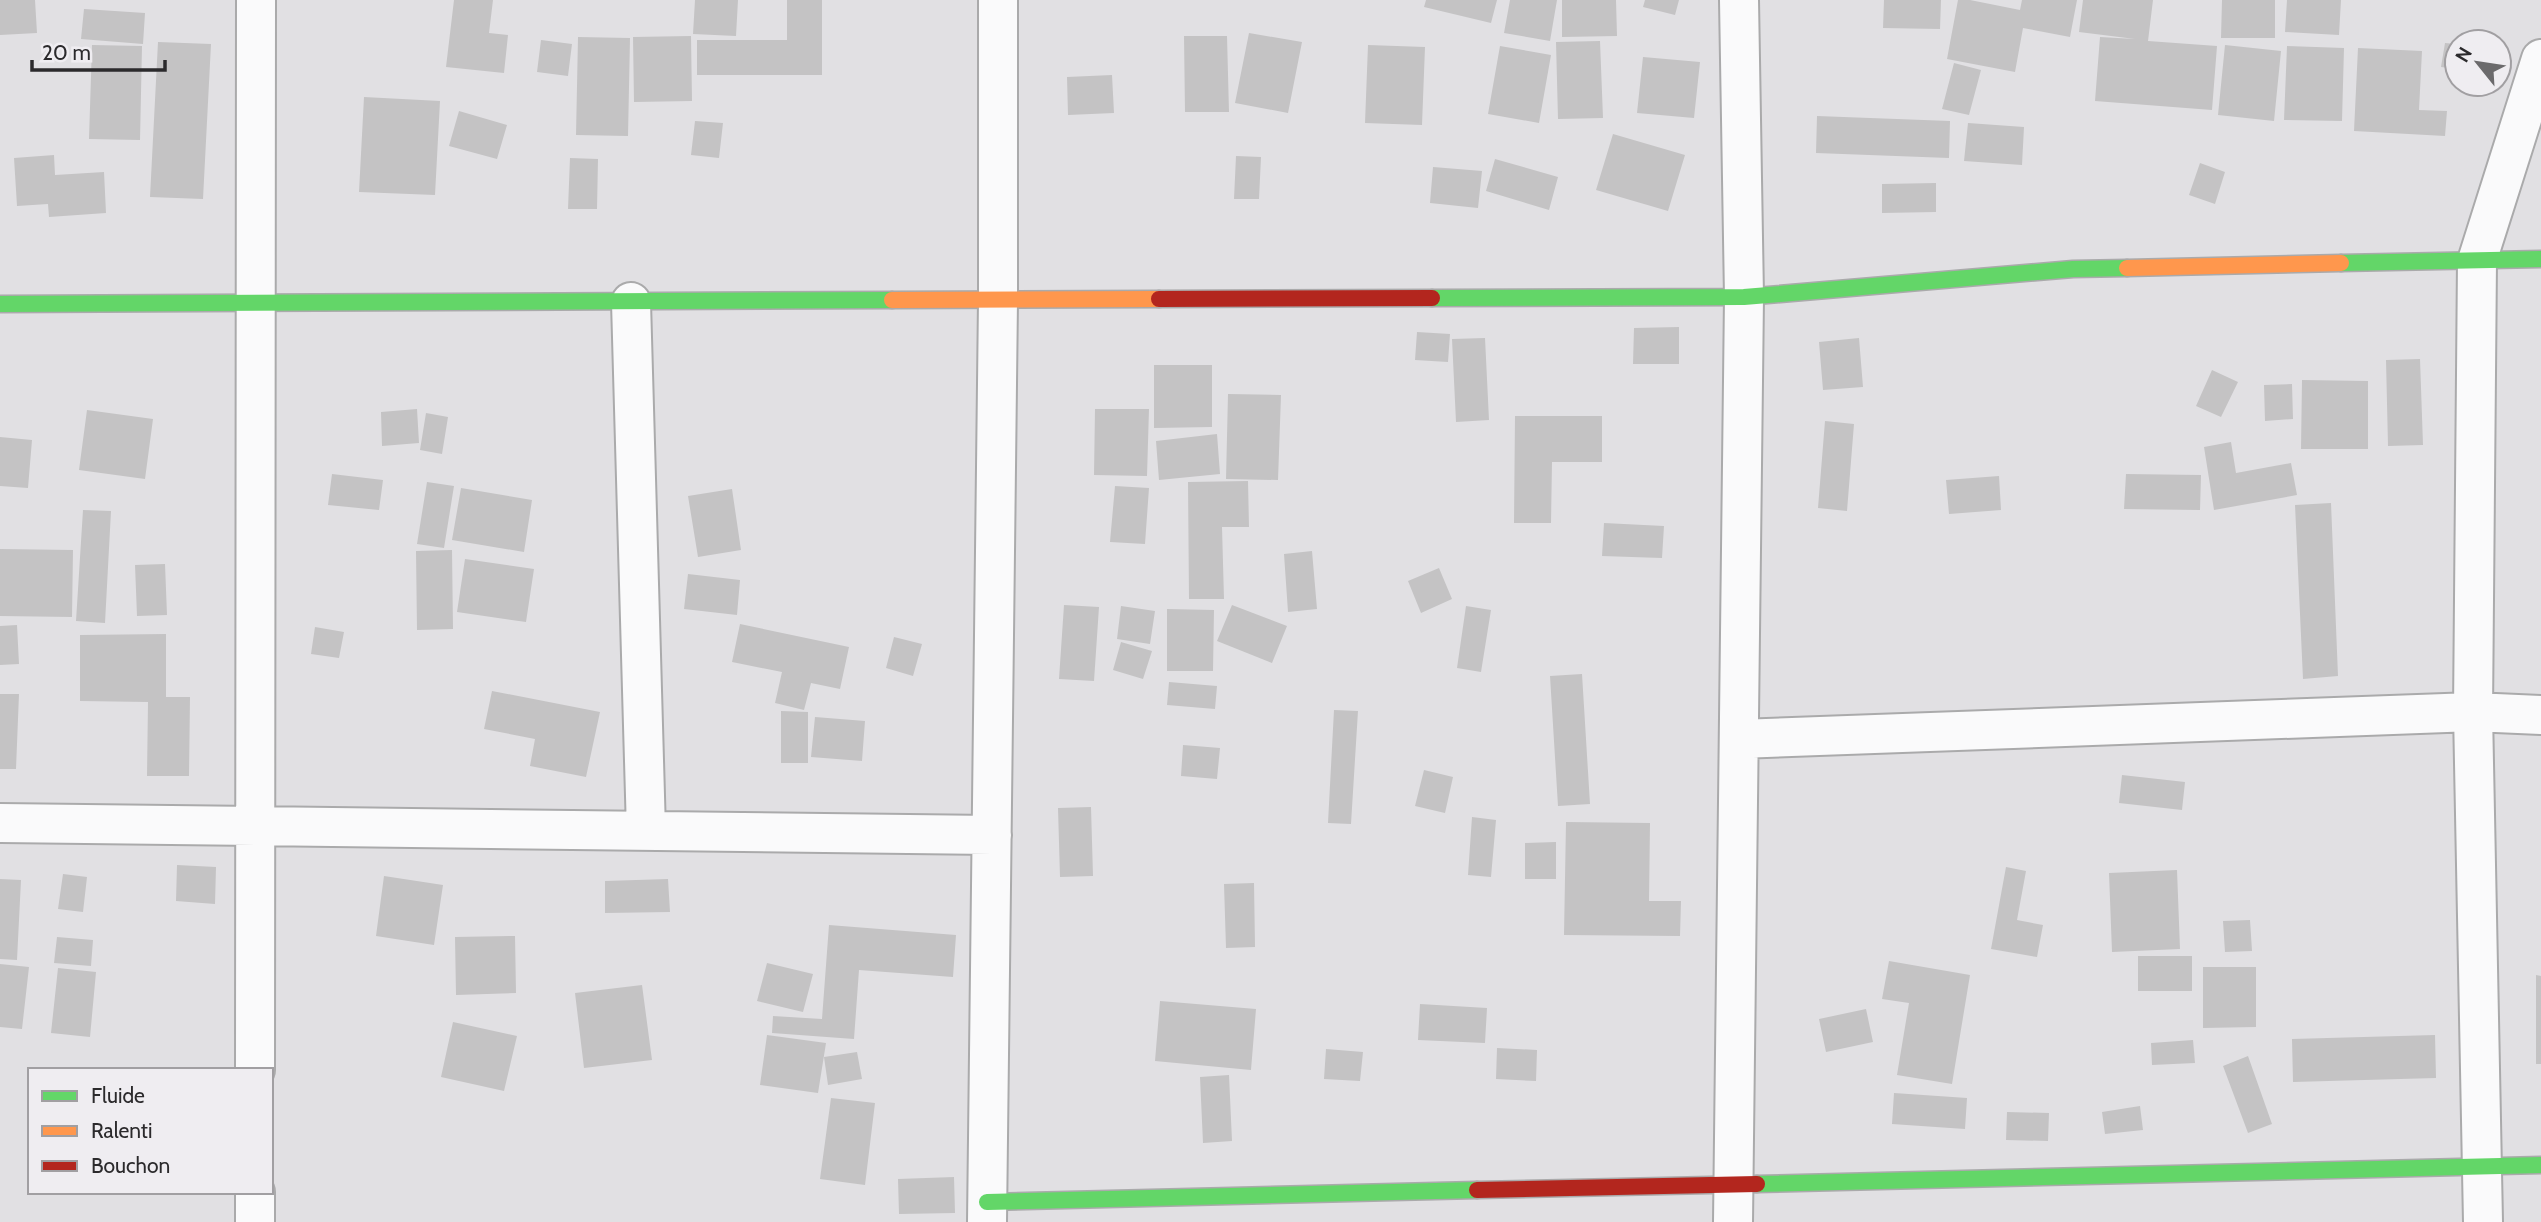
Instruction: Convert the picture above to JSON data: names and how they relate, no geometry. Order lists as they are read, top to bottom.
{
  "legend": ["Fluide", "Ralenti", "Bouchon"],
  "scale_bar": "20 m",
  "north": "top left"
}
